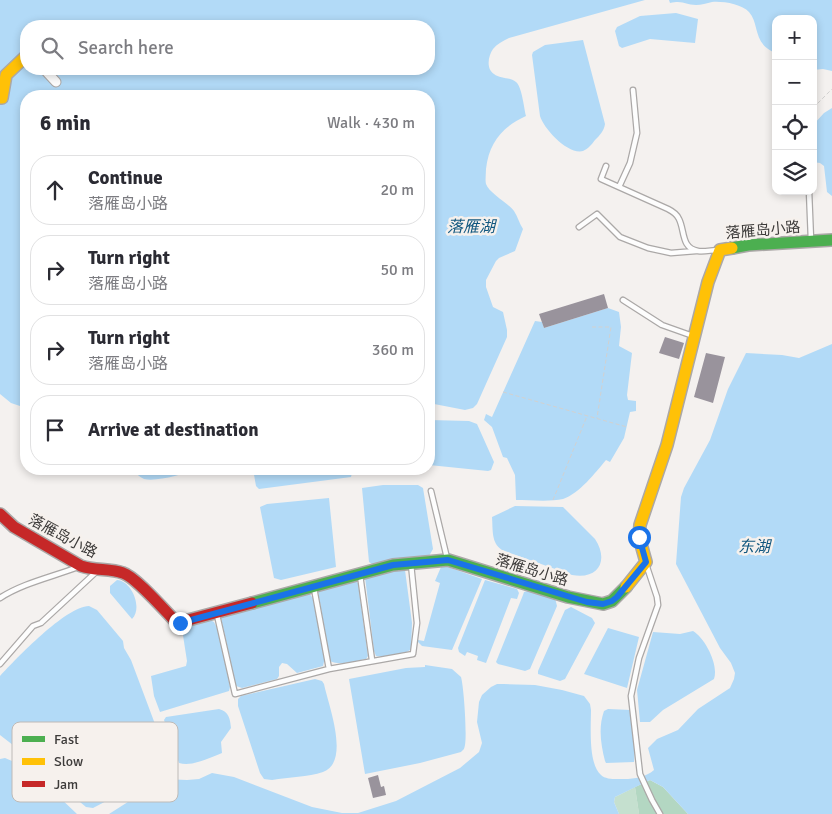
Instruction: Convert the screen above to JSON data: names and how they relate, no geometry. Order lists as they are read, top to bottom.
{
  "streets": {
    "street": ["落雁岛小路"]
  },
  "water": ["落雁湖", "东湖"],
  "legend": ["Fast", "Slow", "Jam"],
  "page": {
    "map_buttons": ["+", "−"],
    "search": "Search here",
    "heading": ["6 min", "Walk · 430 m"],
    "list": [
      ["Continue", "落雁岛小路", "20 m"],
      ["Turn right", "落雁岛小路", "50 m"],
      ["Turn right", "落雁岛小路", "360 m"],
      "Arrive at destination"
    ]
  }
}
